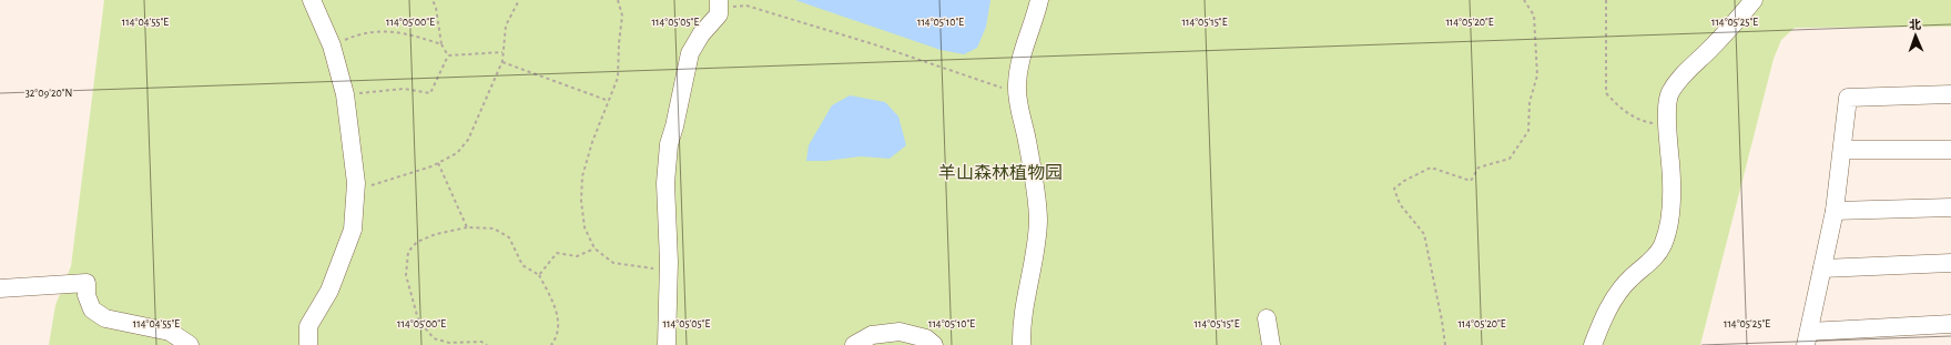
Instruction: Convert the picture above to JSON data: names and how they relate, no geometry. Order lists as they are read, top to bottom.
{
  "parks": ["羊山森林植物园"],
  "north": "top",
  "coordinates": [
    "114°04'55\"E",
    "114°05'00\"E",
    "114°05'05\"E",
    "114°05'10\"E",
    "114°05'15\"E",
    "114°05'20\"E",
    "114°05'25\"E",
    "32°09'20\"N"
  ]
}
